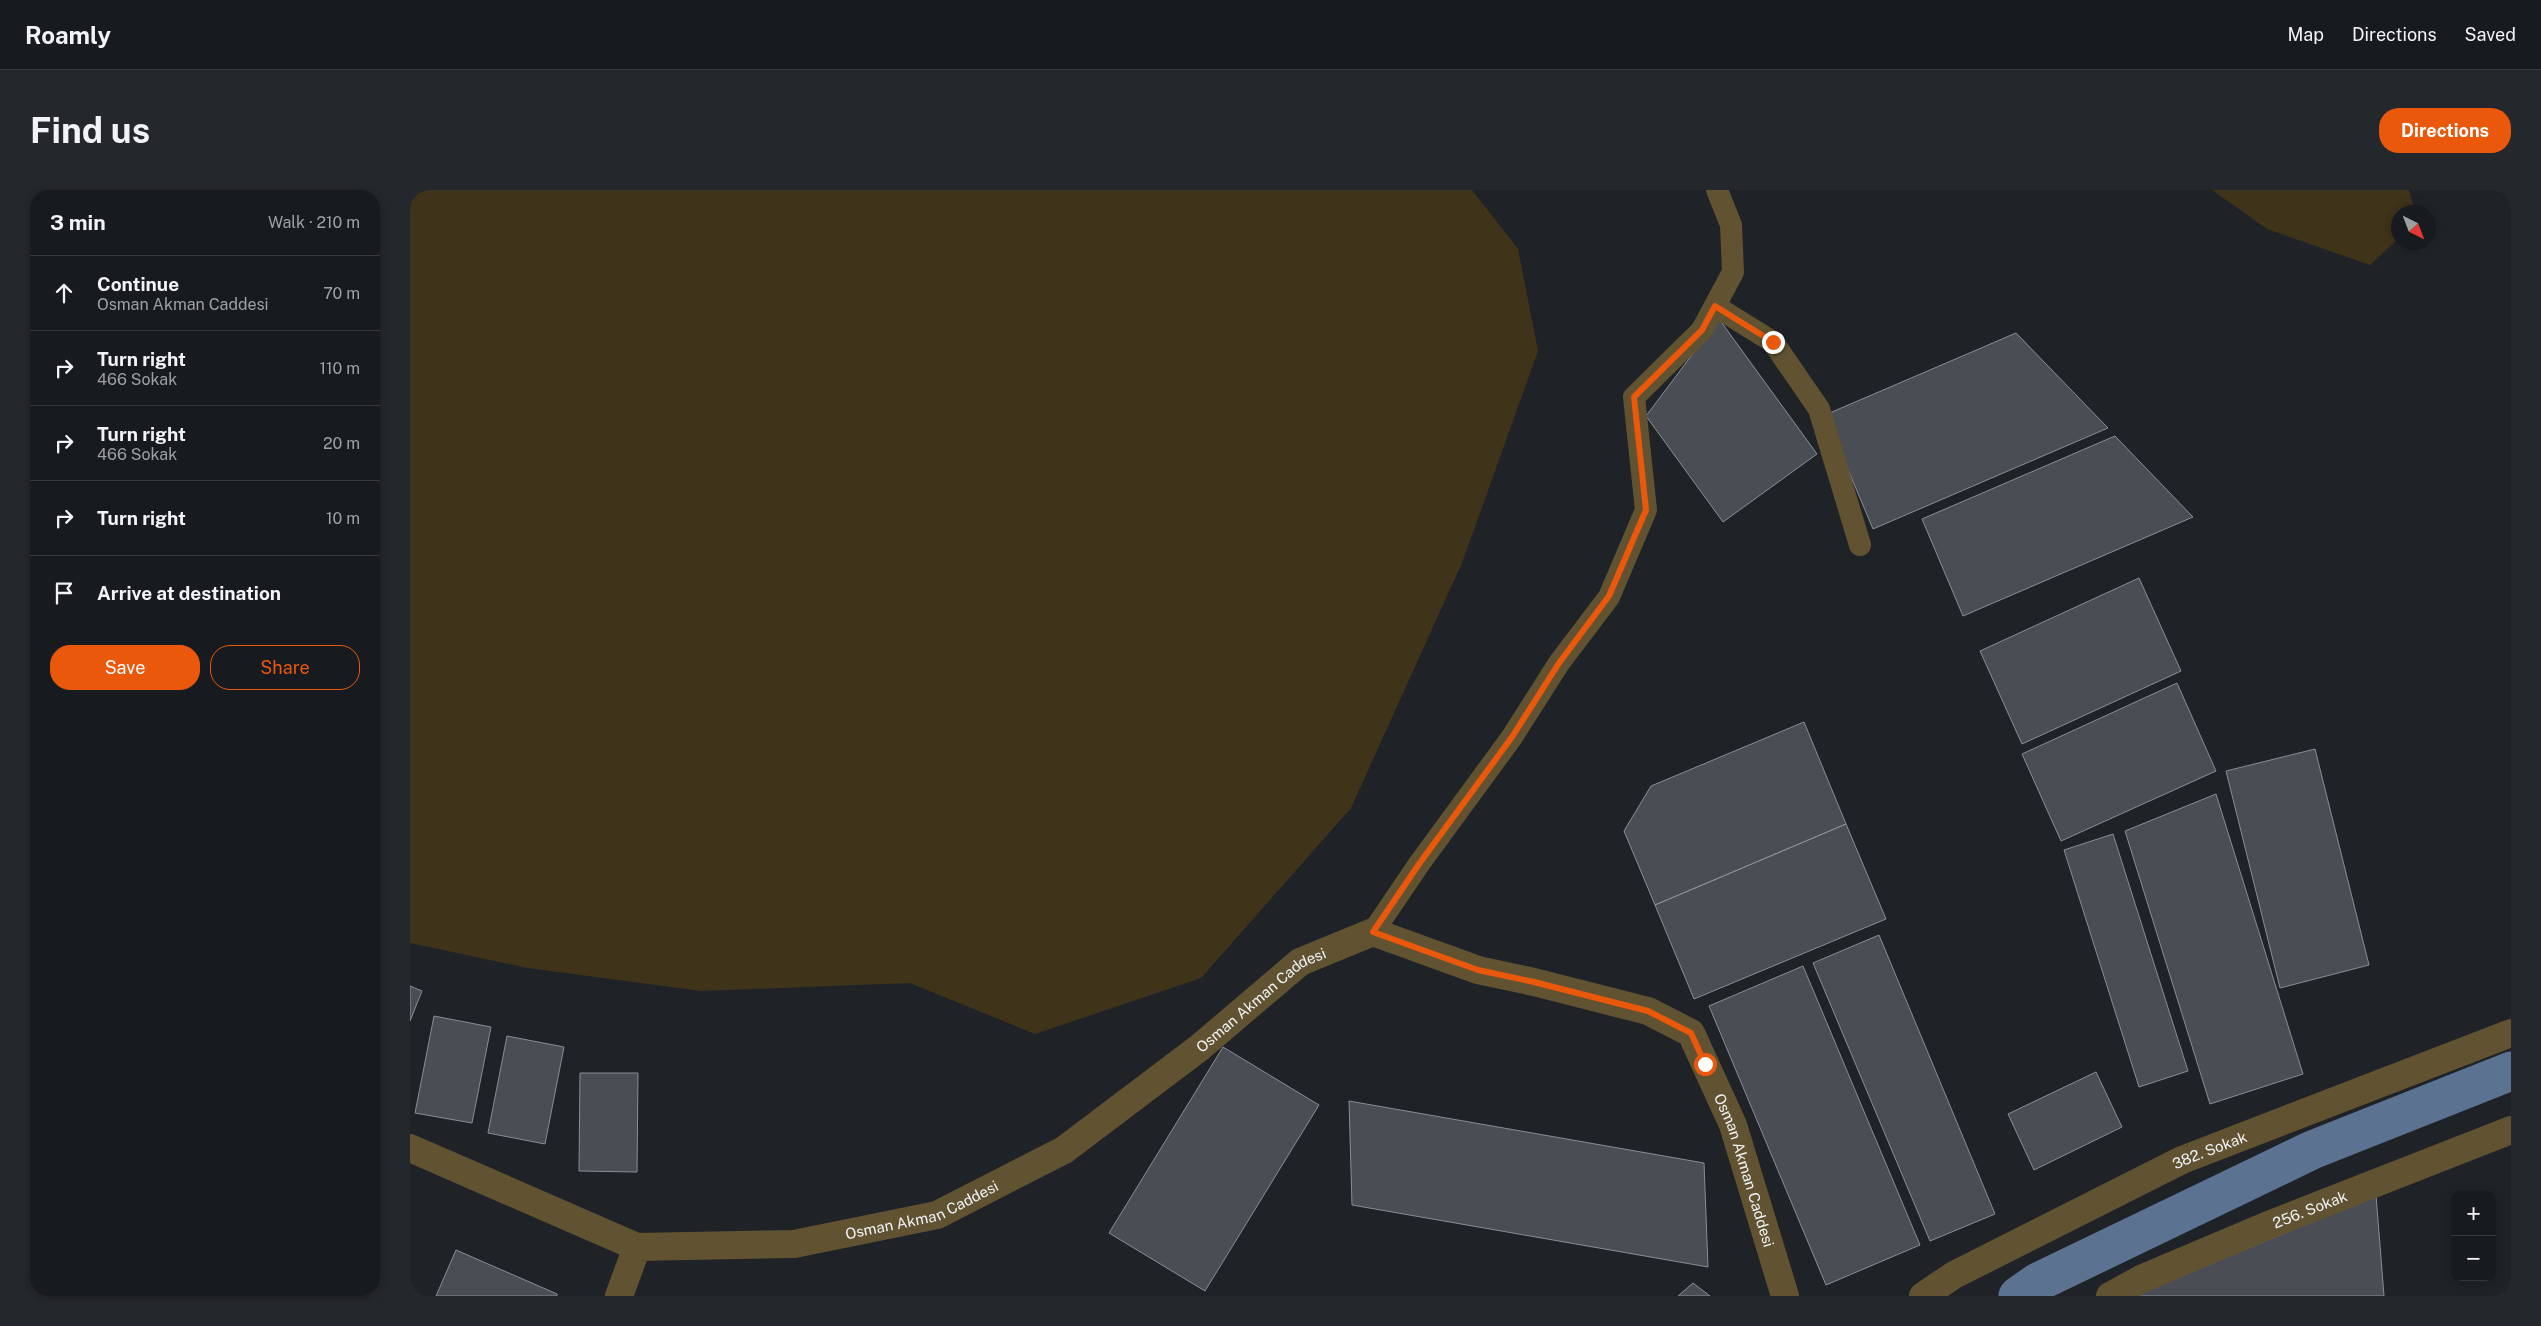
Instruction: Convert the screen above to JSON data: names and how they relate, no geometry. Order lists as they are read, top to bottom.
{
  "streets": {
    "street": ["Osman Akman Caddesi", "382. Sokak", "256. Sokak"]
  },
  "north": "bottom right",
  "page": {
    "header": "Roamly",
    "nav": ["Map", "Directions", "Saved"],
    "buttons": [
      "Directions",
      ["Save", "Share"]
    ],
    "title": "Find us",
    "heading": ["3 min", "Walk · 210 m"],
    "list": [
      ["Continue", "Osman Akman Caddesi", "70 m"],
      ["Turn right", "466 Sokak", "110 m"],
      ["Turn right", "466 Sokak", "20 m"],
      ["Turn right", "10 m"],
      "Arrive at destination"
    ],
    "map_buttons": ["+", "−"]
  }
}
